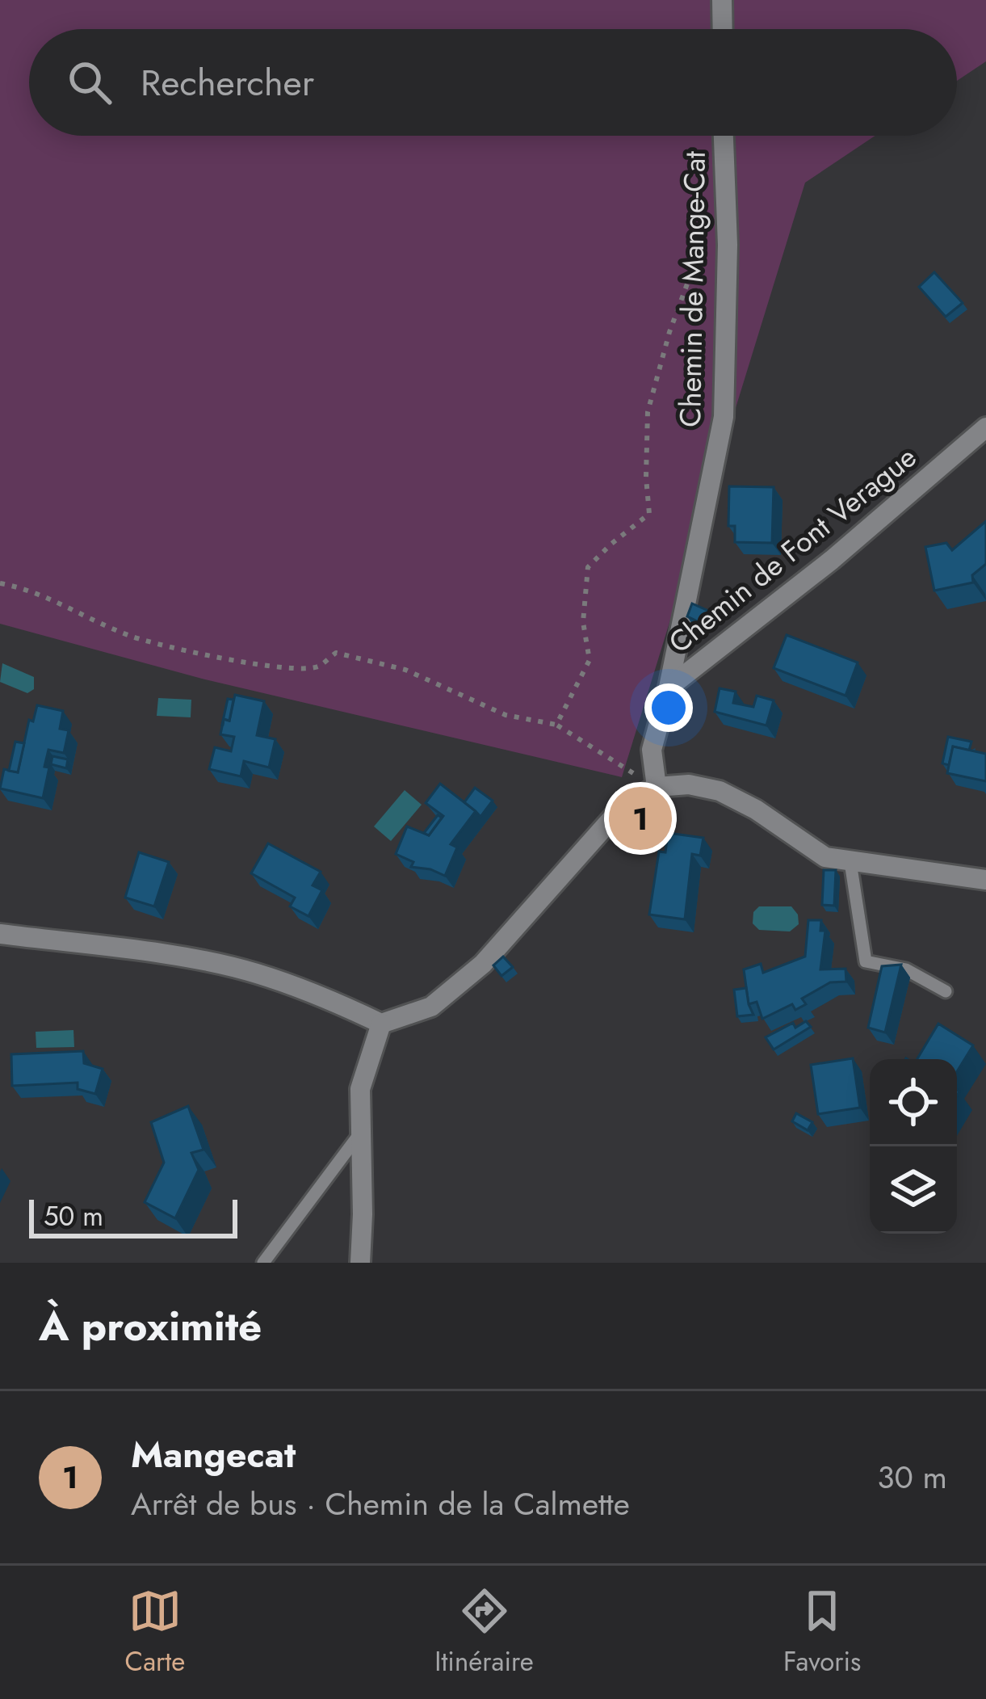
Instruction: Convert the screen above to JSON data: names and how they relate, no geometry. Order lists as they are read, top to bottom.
{
  "streets": {
    "street": ["Chemin de Mange-Cat", "Chemin de Font Verague"]
  },
  "crossings": [
    ["Chemin de Mange-Cat", "Chemin de Font Verague"]
  ],
  "scale_bar": "50 m",
  "page": {
    "search": "Rechercher",
    "pins": "1",
    "scale": "50 m",
    "heading": "À proximité",
    "list": [
      {
        "mark": "1",
        "name": "Mangecat",
        "note": "Arrêt de bus · Chemin de la Calmette",
        "value": "30 m"
      }
    ],
    "nav": ["Carte", "Itinéraire", "Favoris"]
  }
}
